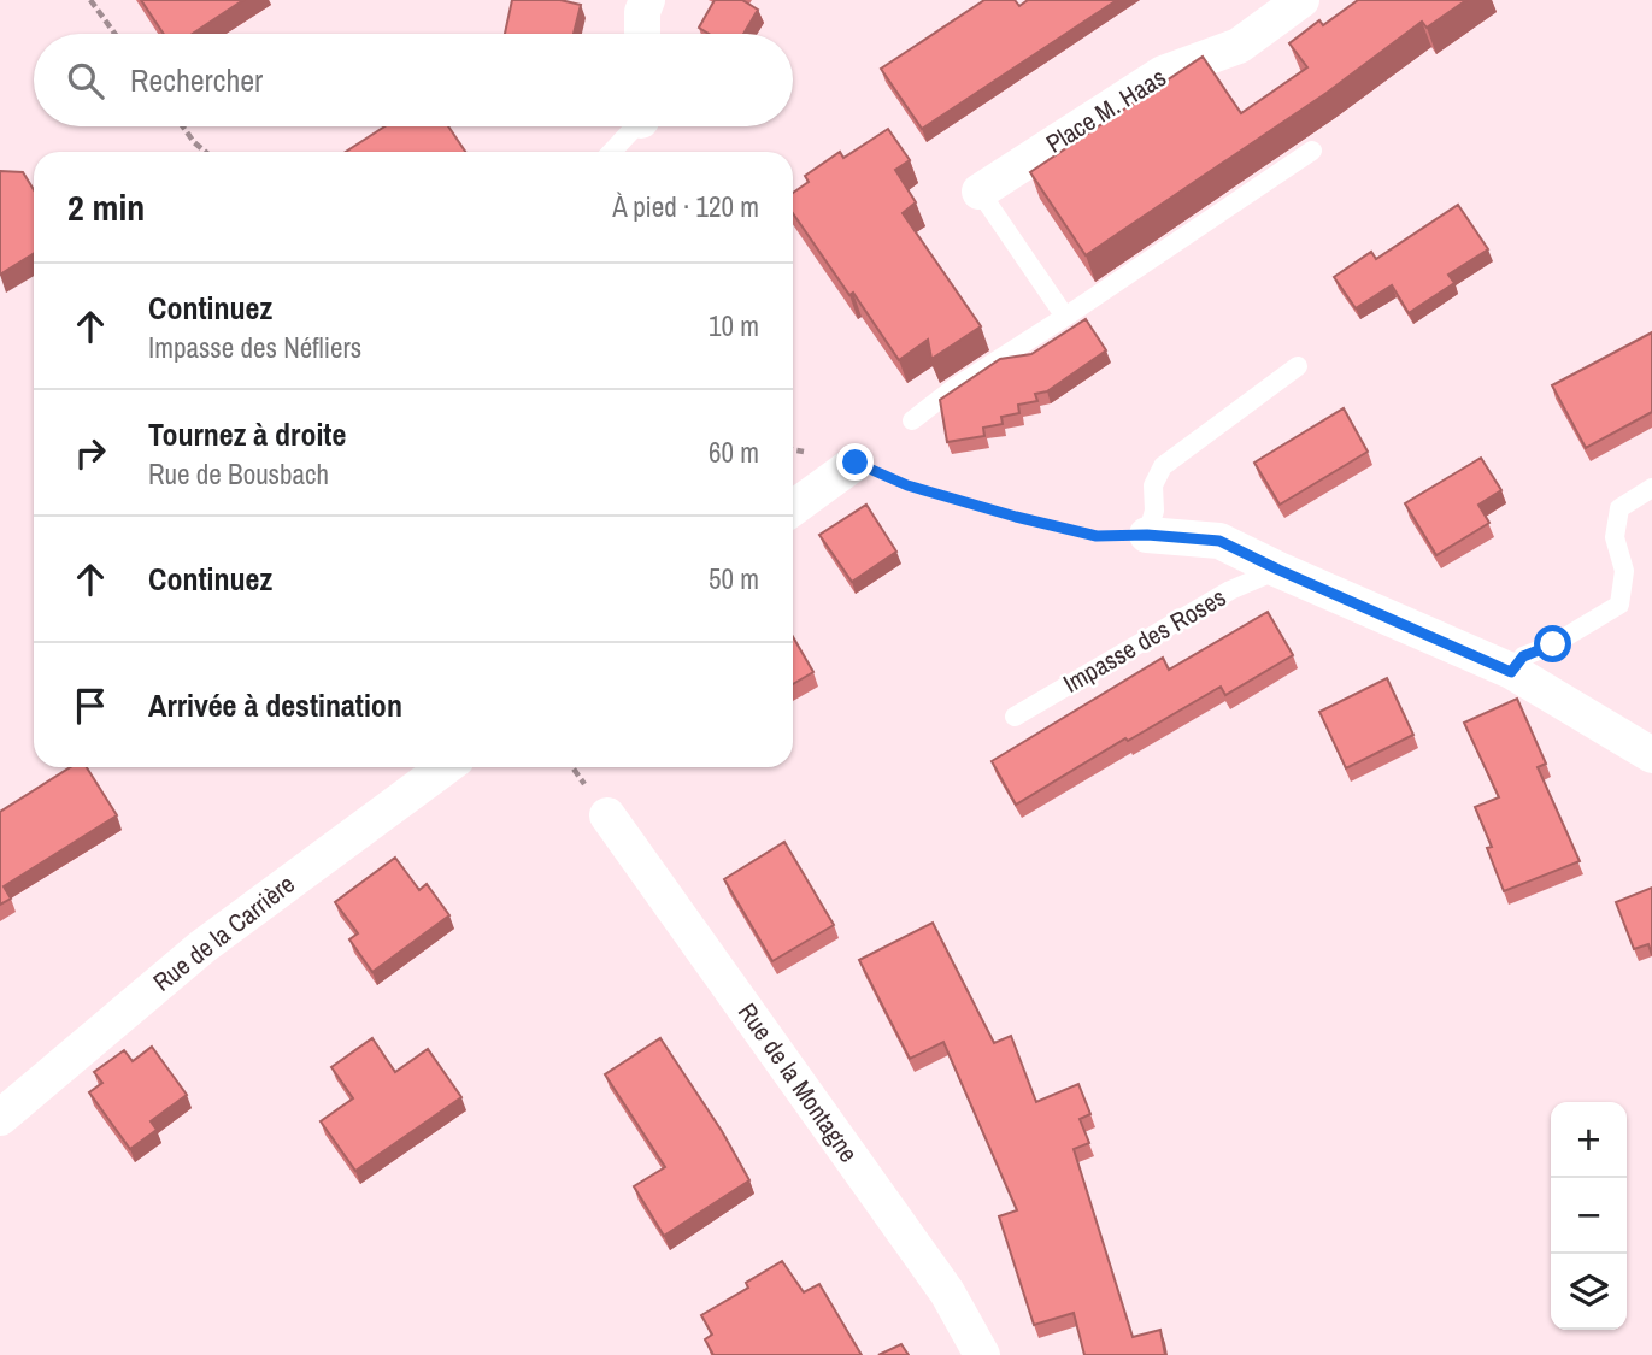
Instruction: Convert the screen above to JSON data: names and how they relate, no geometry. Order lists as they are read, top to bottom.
{
  "streets": {
    "street": ["Place M. Haas", "Rue de la Carrière", "Rue de la Montagne"],
    "lane": ["Impasse des Roses"]
  },
  "page": {
    "search": "Rechercher",
    "heading": ["2 min", "À pied · 120 m"],
    "list": [
      ["Continuez", "Impasse des Néfliers", "10 m"],
      ["Tournez à droite", "Rue de Bousbach", "60 m"],
      ["Continuez", "50 m"],
      "Arrivée à destination"
    ],
    "map_buttons": ["+", "−"]
  }
}
